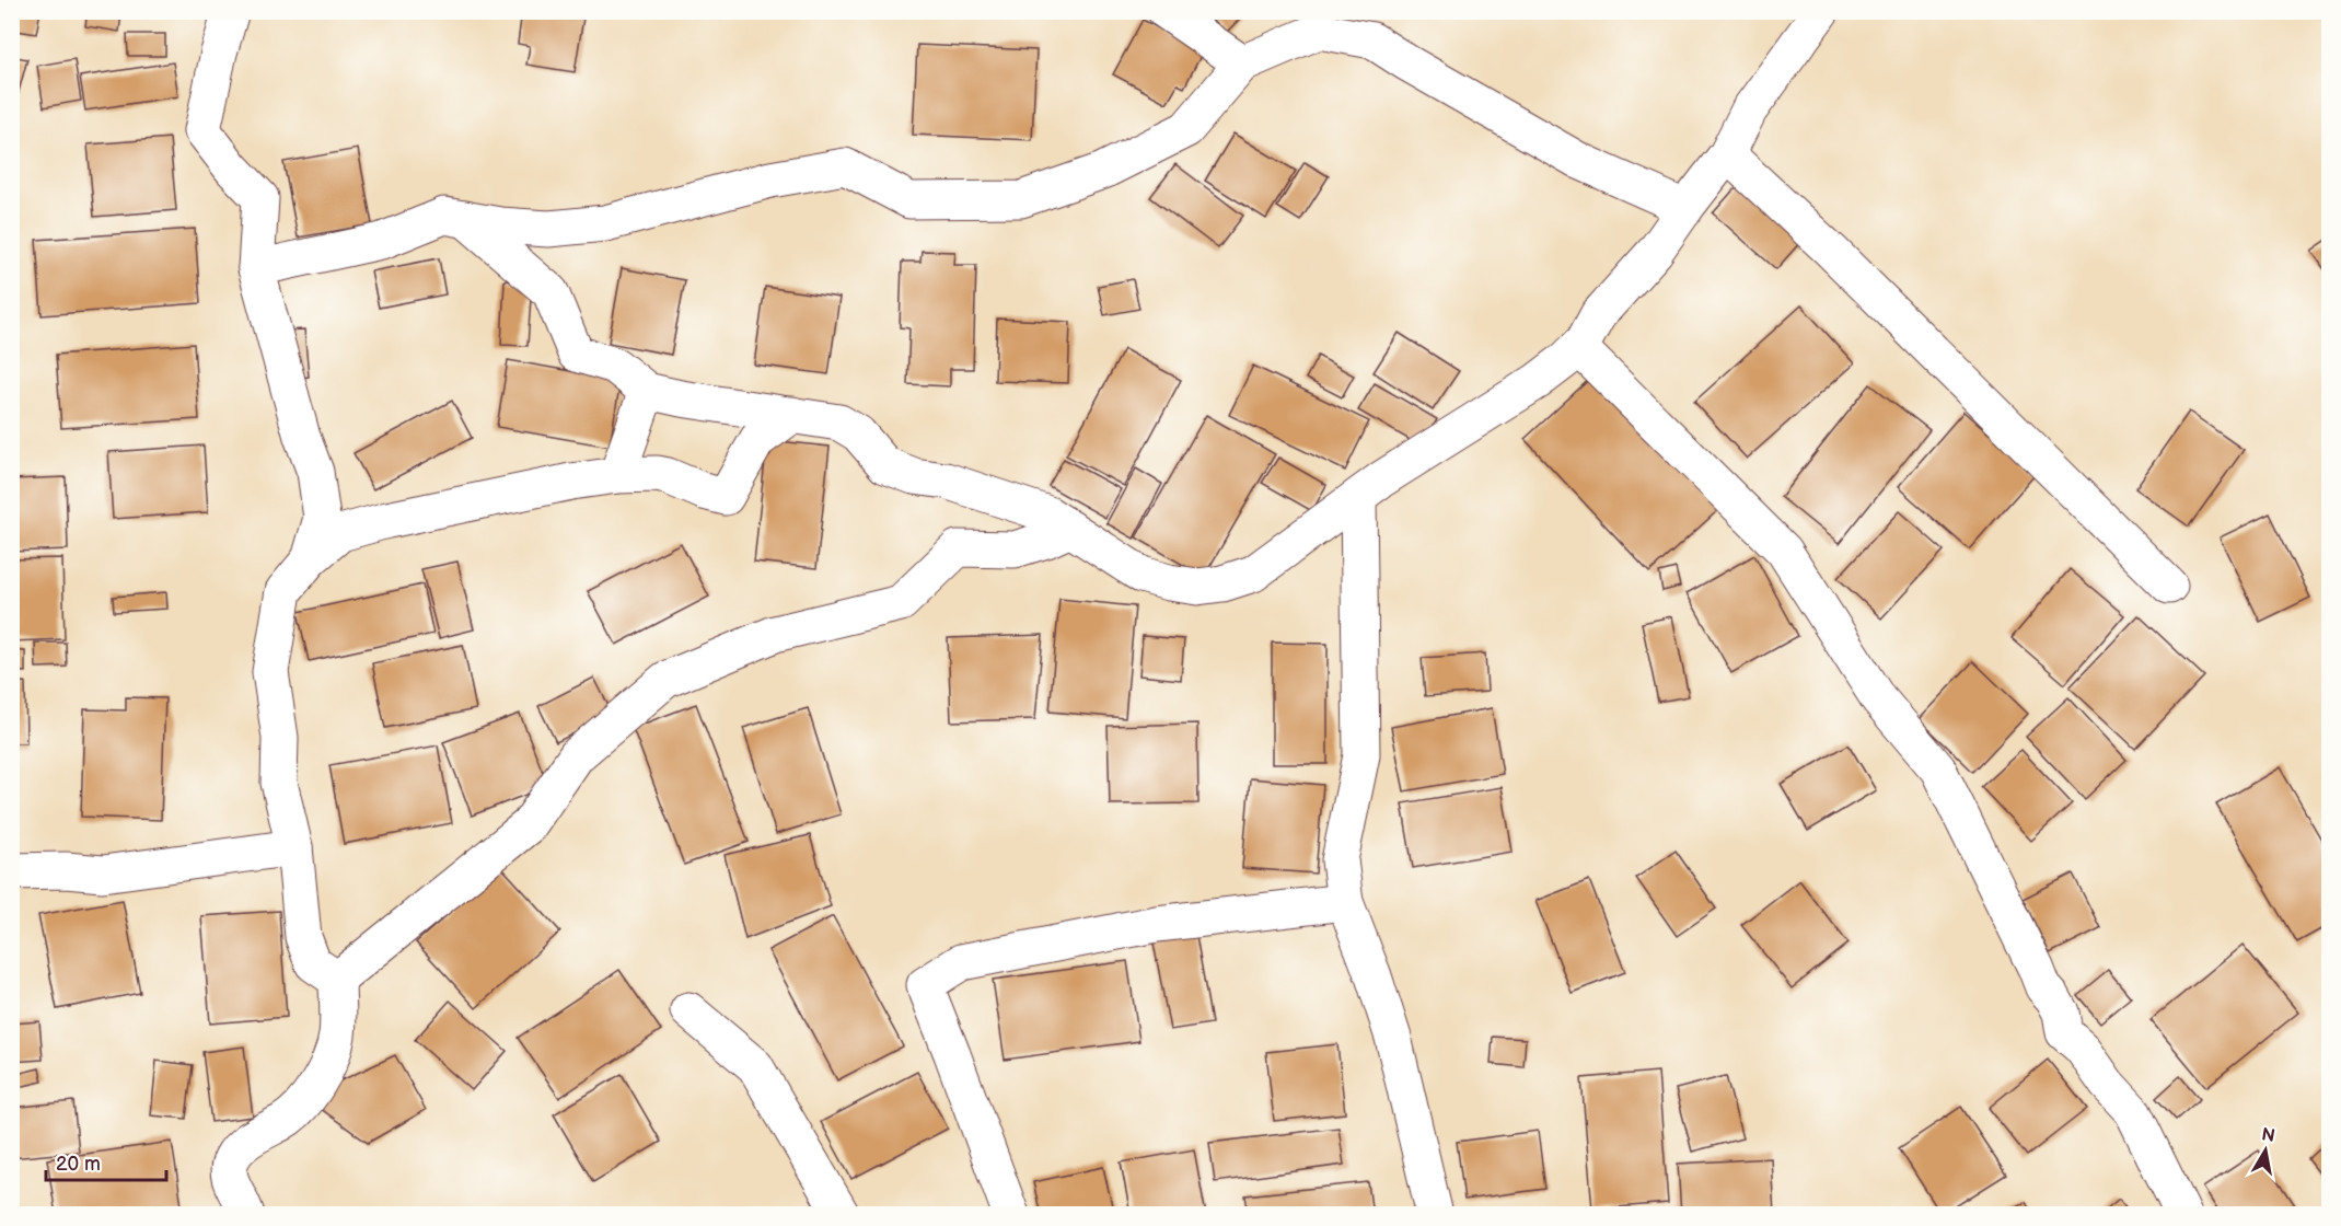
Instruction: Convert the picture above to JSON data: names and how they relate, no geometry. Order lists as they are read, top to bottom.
{
  "scale_bar": "20 m",
  "north": "top"
}
